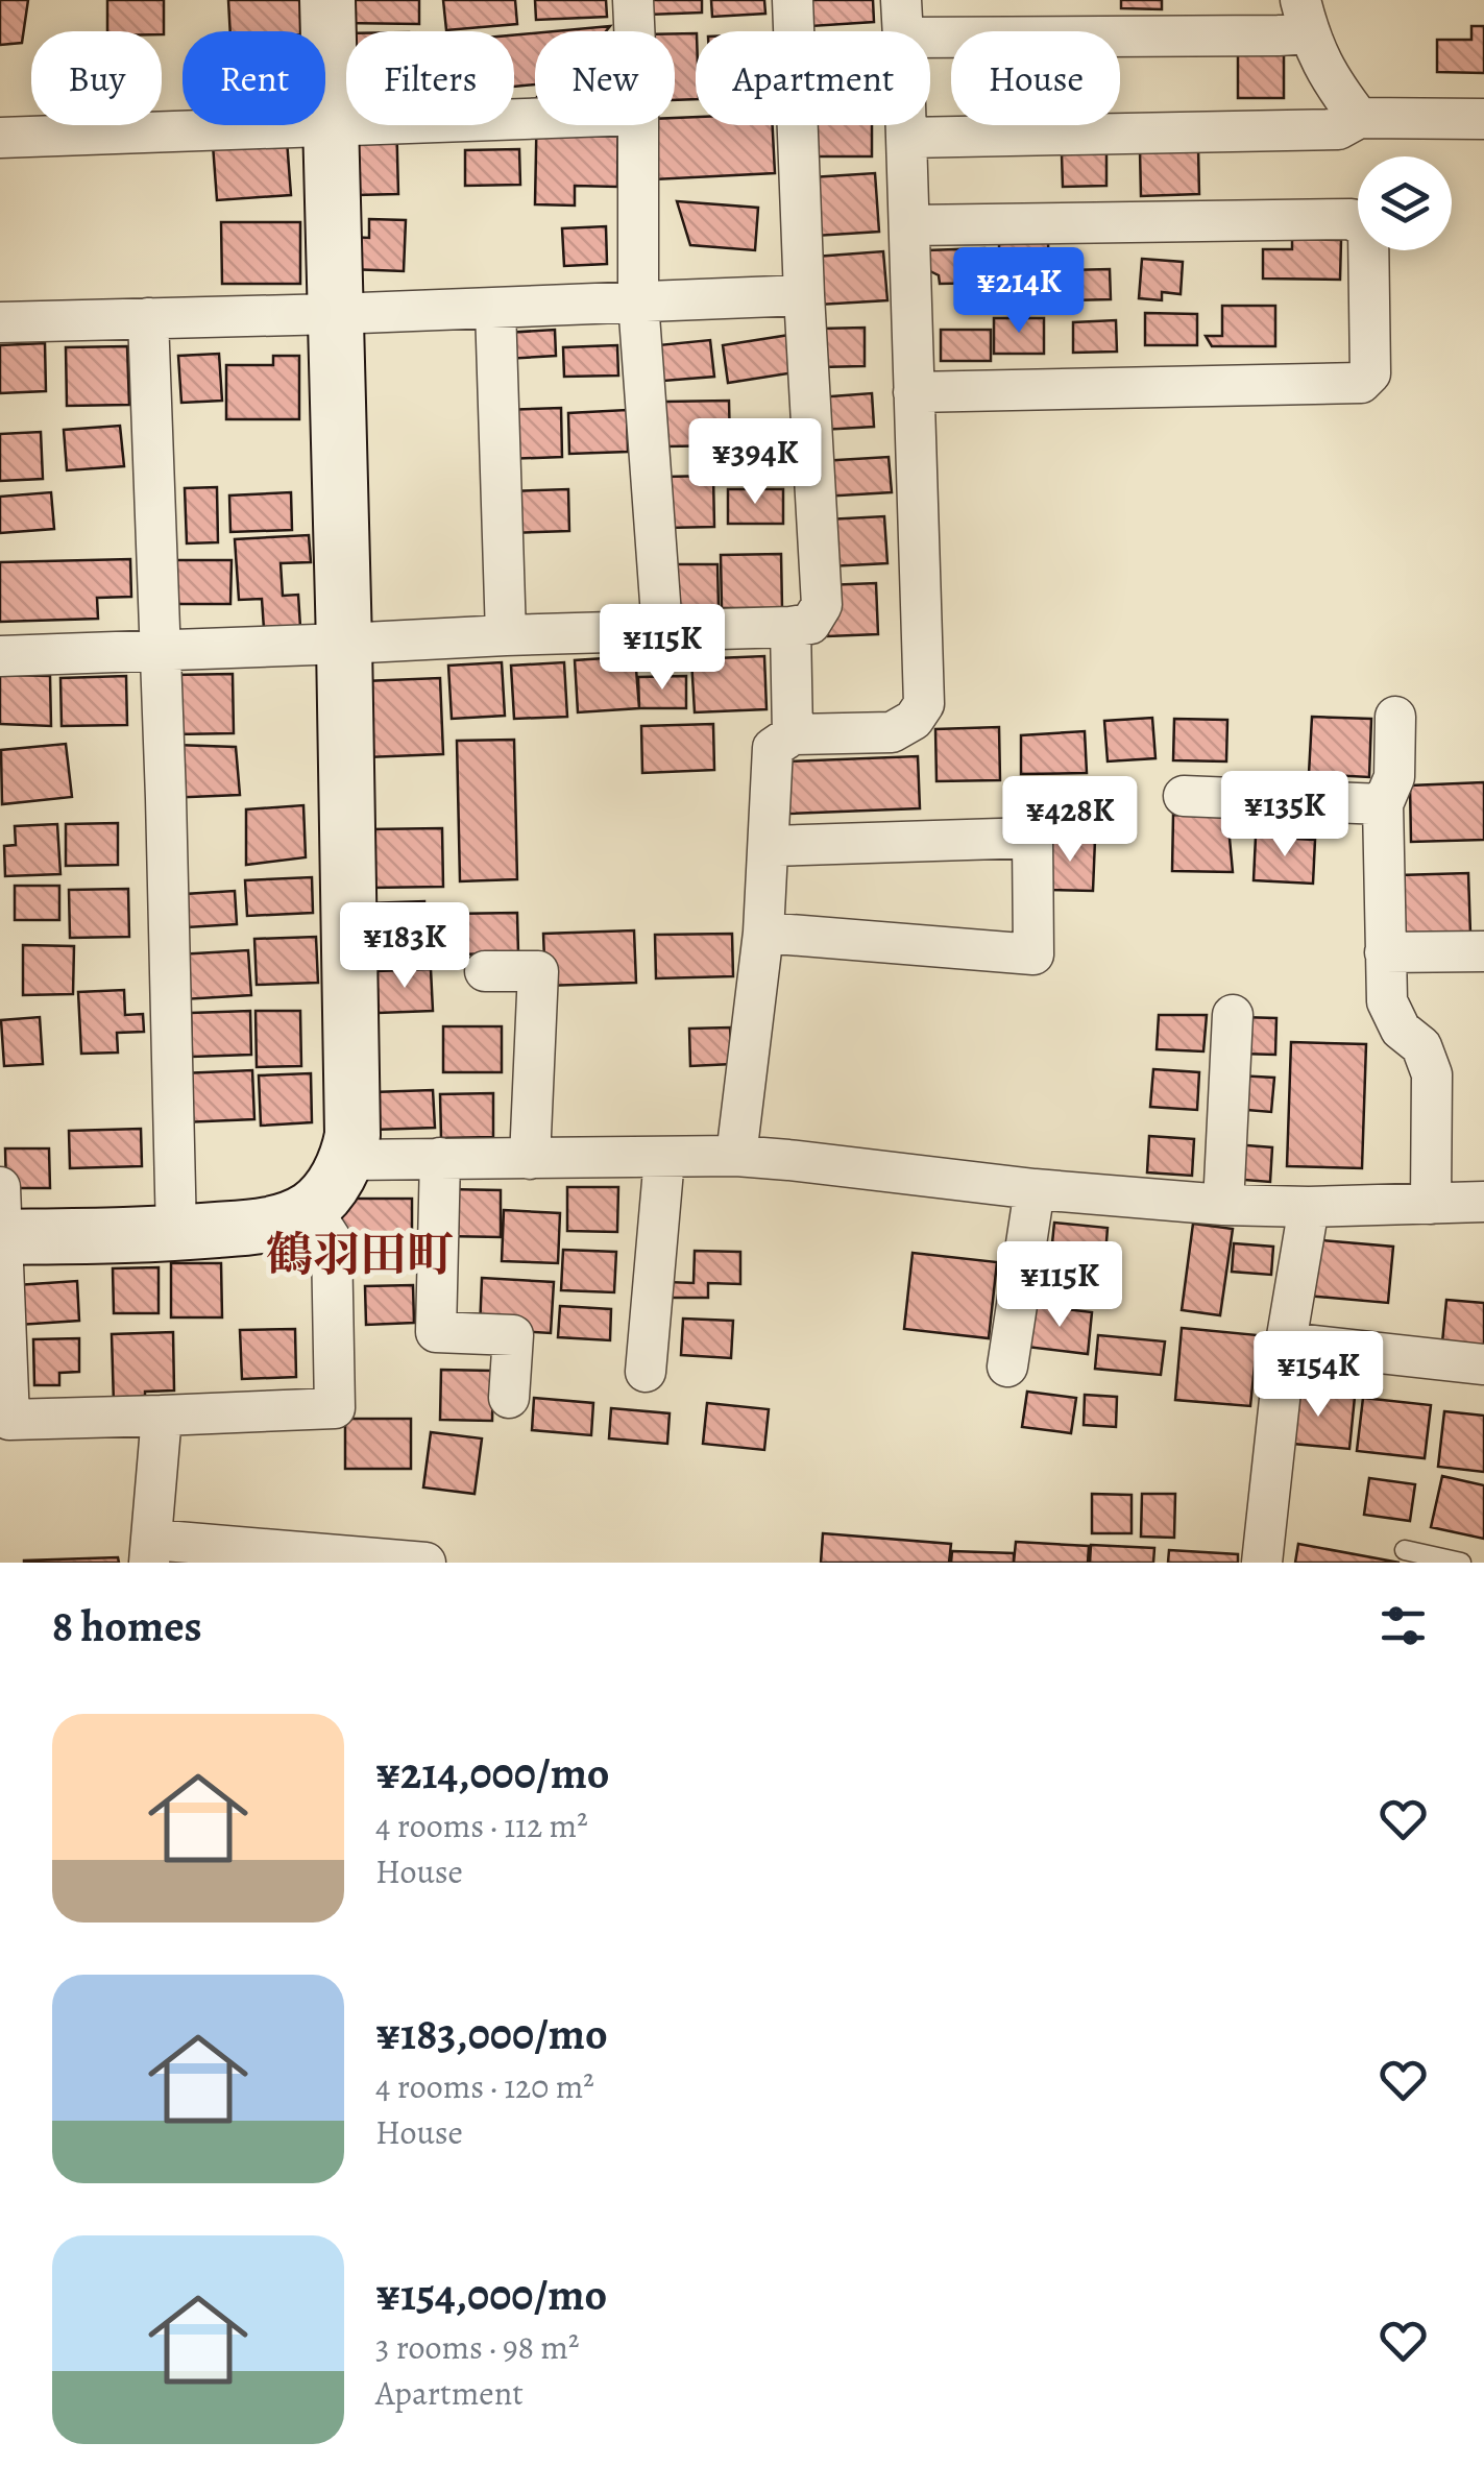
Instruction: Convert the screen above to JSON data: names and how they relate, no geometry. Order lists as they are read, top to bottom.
{
  "districts": ["鶴羽田町"],
  "page": {
    "chip": [
      "Buy",
      "Rent",
      "Filters",
      "New",
      "Apartment",
      "House"
    ],
    "price": [
      "¥214K",
      "¥394K",
      "¥115K",
      "¥135K",
      "¥428K",
      "¥183K",
      "¥115K",
      "¥154K"
    ],
    "heading": "8 homes",
    "list": [
      {
        "name": "¥214,000/mo",
        "note": "4 rooms · 112 m² · House"
      },
      {
        "name": "¥183,000/mo",
        "note": "4 rooms · 120 m² · House"
      },
      {
        "name": "¥154,000/mo",
        "note": "3 rooms · 98 m² · Apartment"
      }
    ]
  }
}
